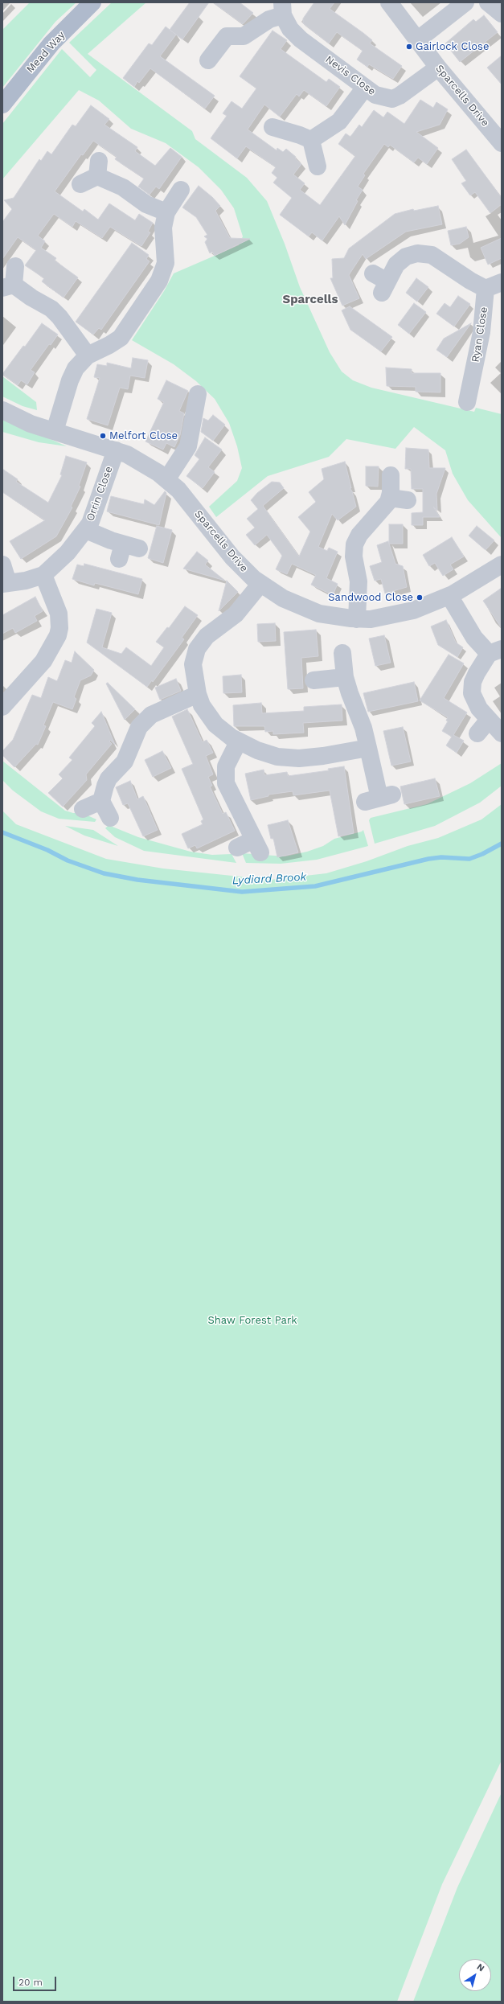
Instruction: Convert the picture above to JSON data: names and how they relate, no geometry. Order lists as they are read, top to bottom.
{
  "streets": {
    "main road": ["Mead Way"],
    "street": [
      "Nevis Close",
      "Sparcells Drive",
      "Ryan Close",
      "Orrin Close"
    ]
  },
  "crossings": [
    ["Nevis Close", "Sparcells Drive"],
    ["Sparcells Drive", "Orrin Close"]
  ],
  "districts": ["Sparcells"],
  "water": ["Lydiard Brook"],
  "parks": ["Shaw Forest Park"],
  "places": ["Gairlock Close", "Melfort Close", "Sandwood Close"],
  "scale_bar": "20 m",
  "north": "top right"
}
